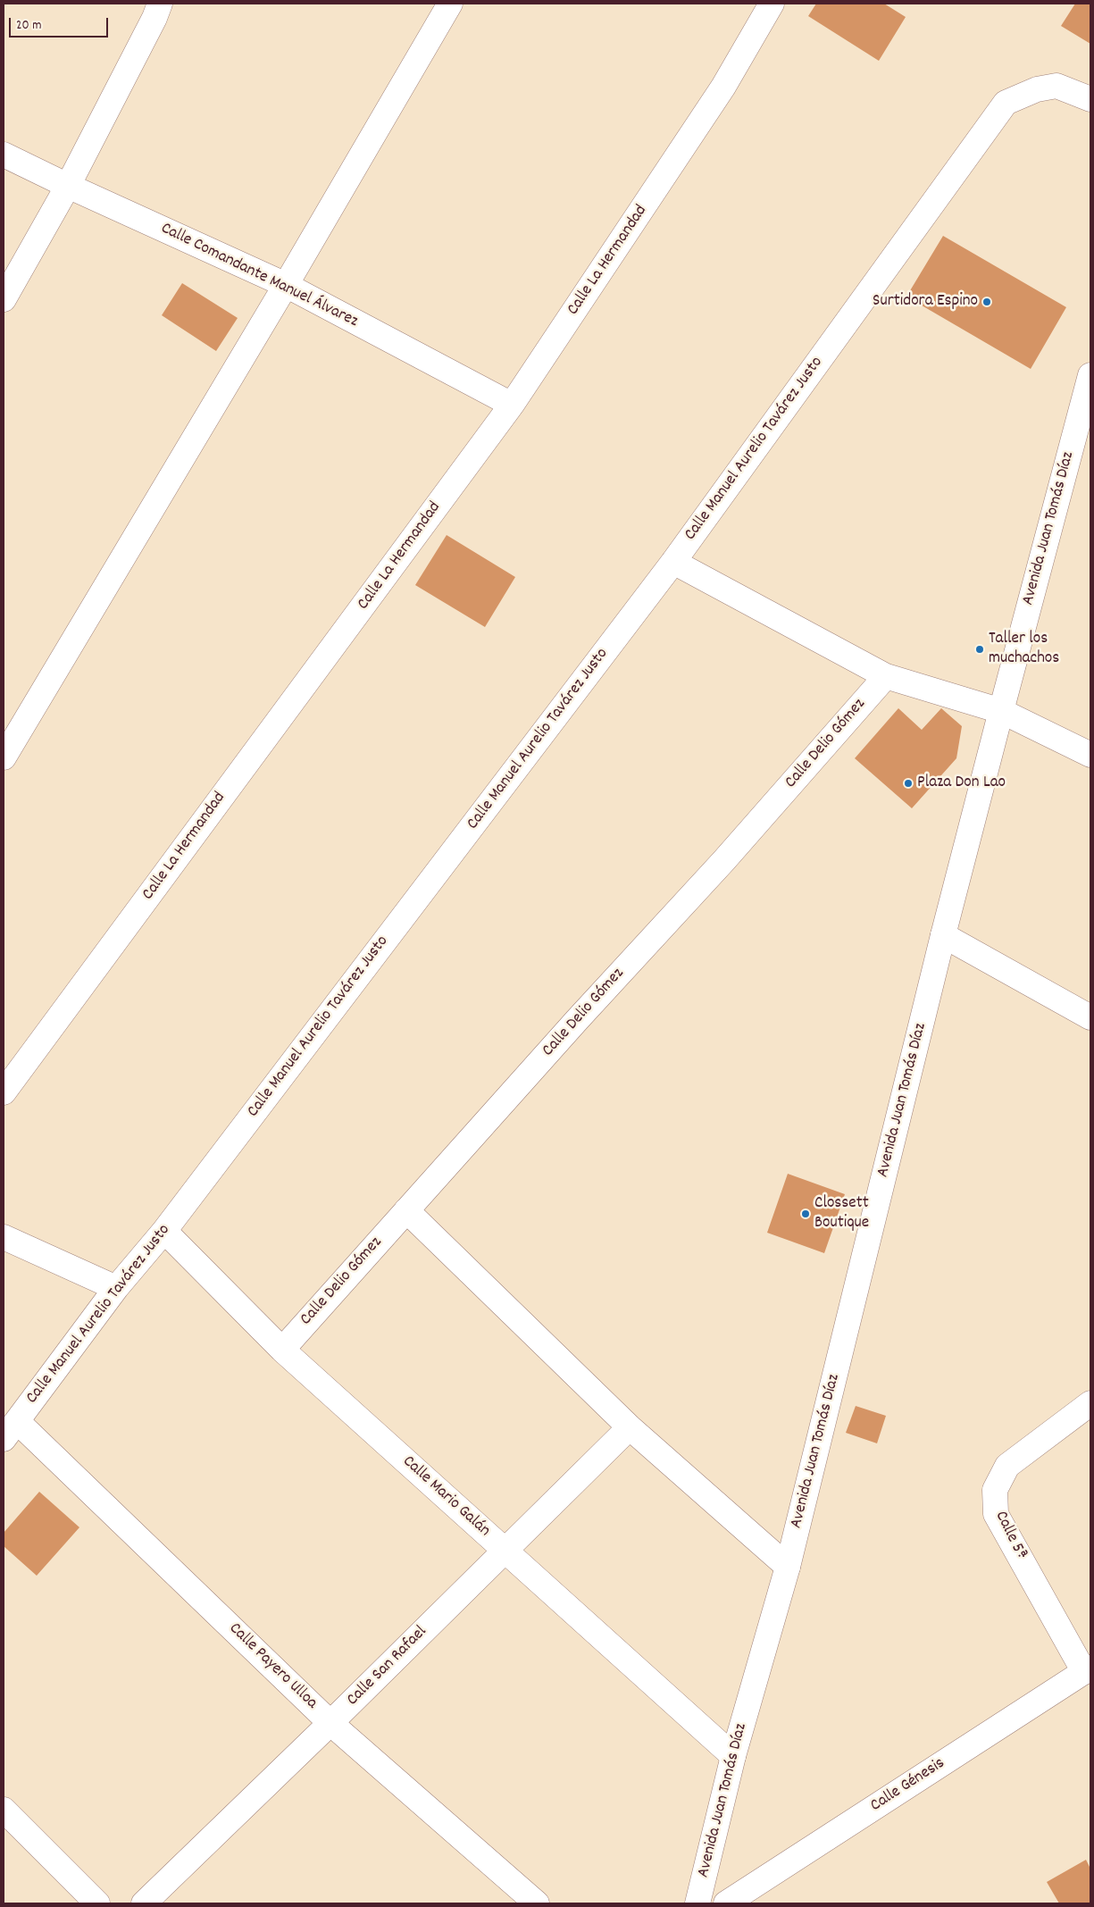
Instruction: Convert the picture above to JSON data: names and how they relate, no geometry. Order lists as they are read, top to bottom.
{
  "streets": {
    "street": [
      "Calle La Hermandad",
      "Calle Comandante Manuel Álvarez",
      "Calle Manuel Aurelio Tavárez Justo",
      "Avenida Juan Tomás Díaz",
      "Calle Delio Gómez",
      "Calle Mario Galán",
      "Calle 5ª",
      "Calle Payero Ulloa",
      "Calle San Rafael",
      "Calle Génesis"
    ]
  },
  "crossings": [
    ["Calle La Hermandad", "Calle Comandante Manuel Álvarez"],
    ["Calle Manuel Aurelio Tavárez Justo", "Calle Mario Galán"],
    ["Calle Manuel Aurelio Tavárez Justo", "Calle Payero Ulloa"],
    ["Avenida Juan Tomás Díaz", "Calle Mario Galán"],
    ["Calle Delio Gómez", "Calle Mario Galán"],
    ["Calle Mario Galán", "Calle San Rafael"],
    ["Calle 5ª", "Calle Génesis"],
    ["Calle Payero Ulloa", "Calle San Rafael"]
  ],
  "places": [
    "Surtidora Espino",
    "Taller los muchachos",
    "Plaza Don Lao",
    "Clossett Boutique"
  ],
  "scale_bar": "20 m"
}
